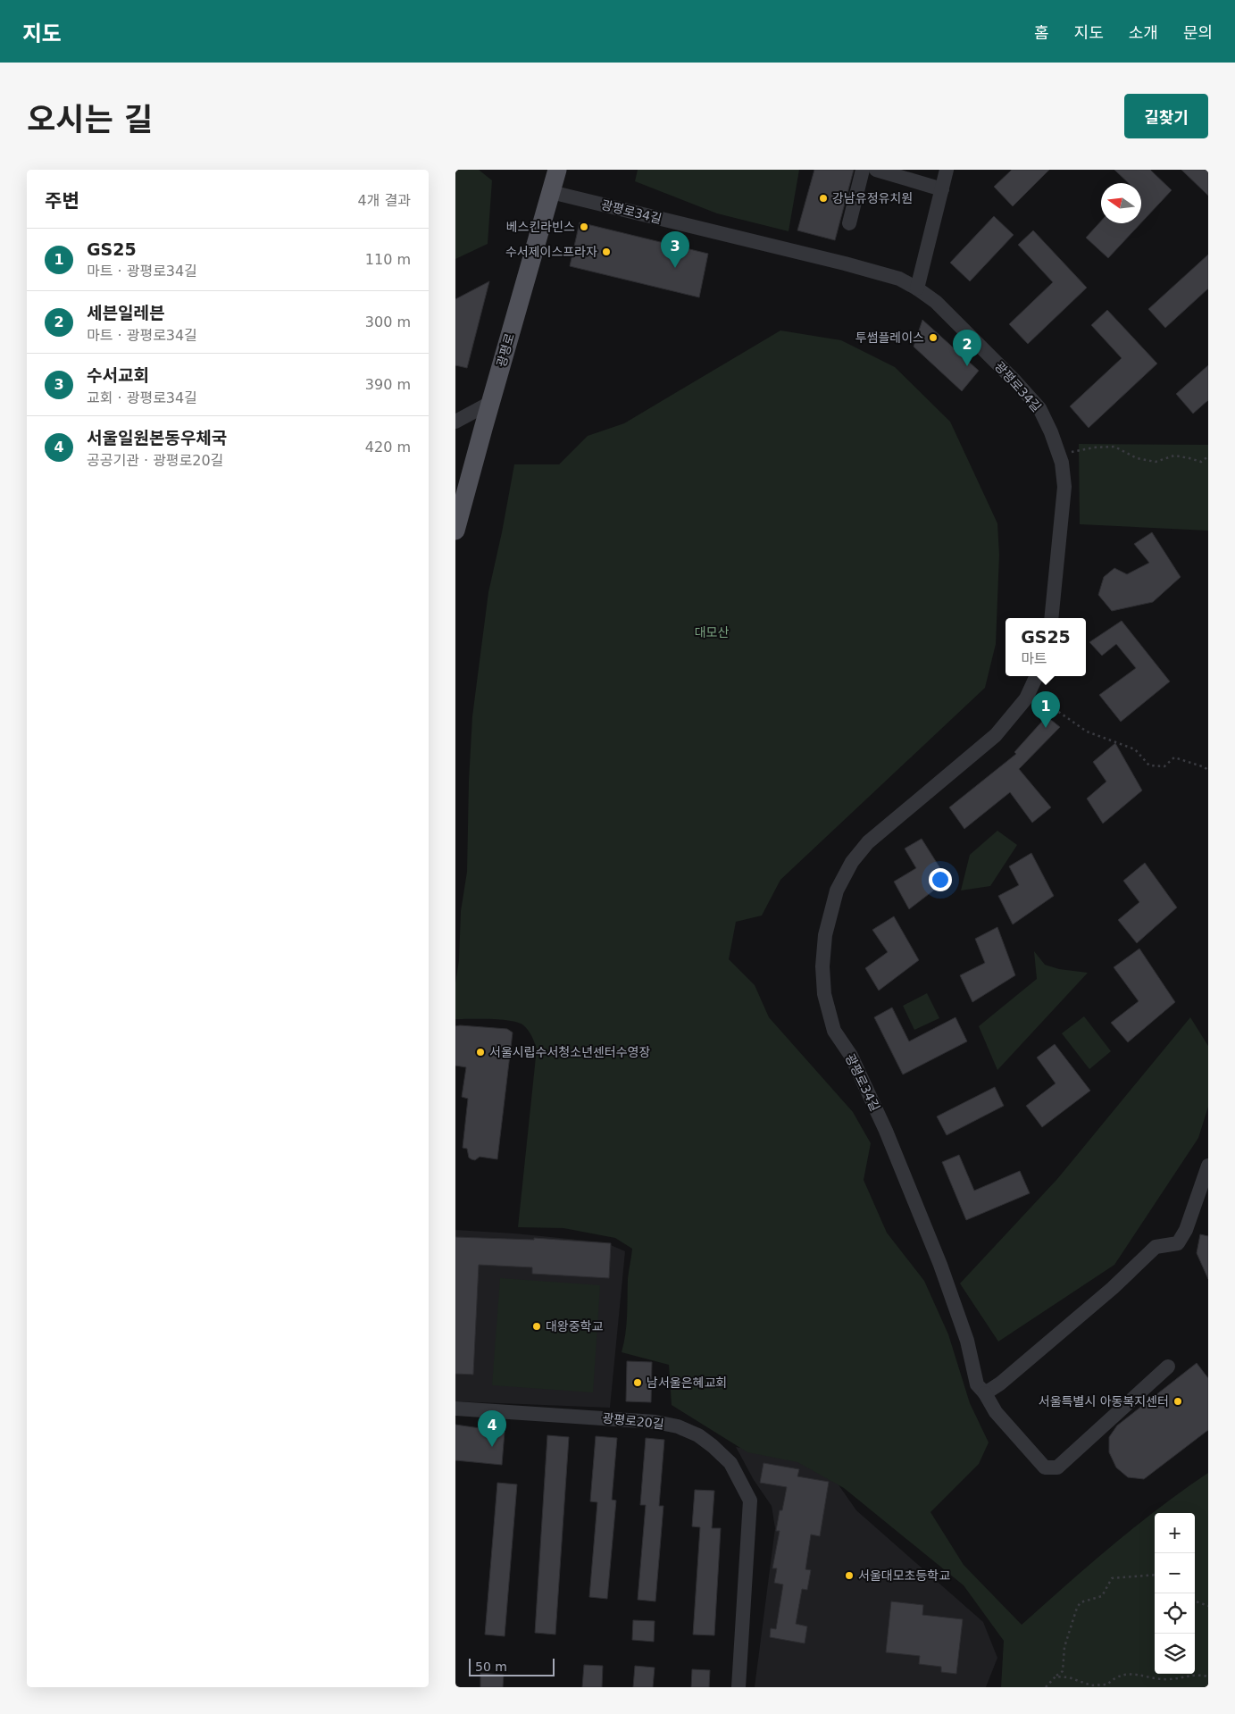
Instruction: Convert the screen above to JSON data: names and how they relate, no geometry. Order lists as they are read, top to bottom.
{
  "streets": {
    "main road": ["광평로"],
    "street": ["광평로34길", "광평로20길"]
  },
  "crossings": [
    ["광평로34길", "광평로"]
  ],
  "parks": ["대모산"],
  "places": [
    "강남유정유치원",
    "베스킨라빈스",
    "수서제이스프라자",
    "투썸플레이스",
    "서울시립수서청소년센터수영장",
    "대왕중학교",
    "남서울은혜교회",
    "서울특별시 아동복지센터",
    "서울대모초등학교"
  ],
  "scale_bar": "50 m",
  "north": "left",
  "page": {
    "header": "지도",
    "nav": [
      "홈",
      "지도",
      "소개",
      "문의"
    ],
    "title": "오시는 길",
    "buttons": "길찾기",
    "heading": ["주변", "4개 결과"],
    "list": [
      {
        "mark": "1",
        "name": "GS25",
        "note": "마트 · 광평로34길",
        "value": "110 m"
      },
      {
        "mark": "2",
        "name": "세븐일레븐",
        "note": "마트 · 광평로34길",
        "value": "300 m"
      },
      {
        "mark": "3",
        "name": "수서교회",
        "note": "교회 · 광평로34길",
        "value": "390 m"
      },
      {
        "mark": "4",
        "name": "서울일원본동우체국",
        "note": "공공기관 · 광평로20길",
        "value": "420 m"
      }
    ],
    "pins": [
      "3",
      "2",
      "1",
      "4"
    ],
    "popup": ["GS25", "마트"],
    "map_buttons": ["+", "−"],
    "scale": "50 m"
  }
}
